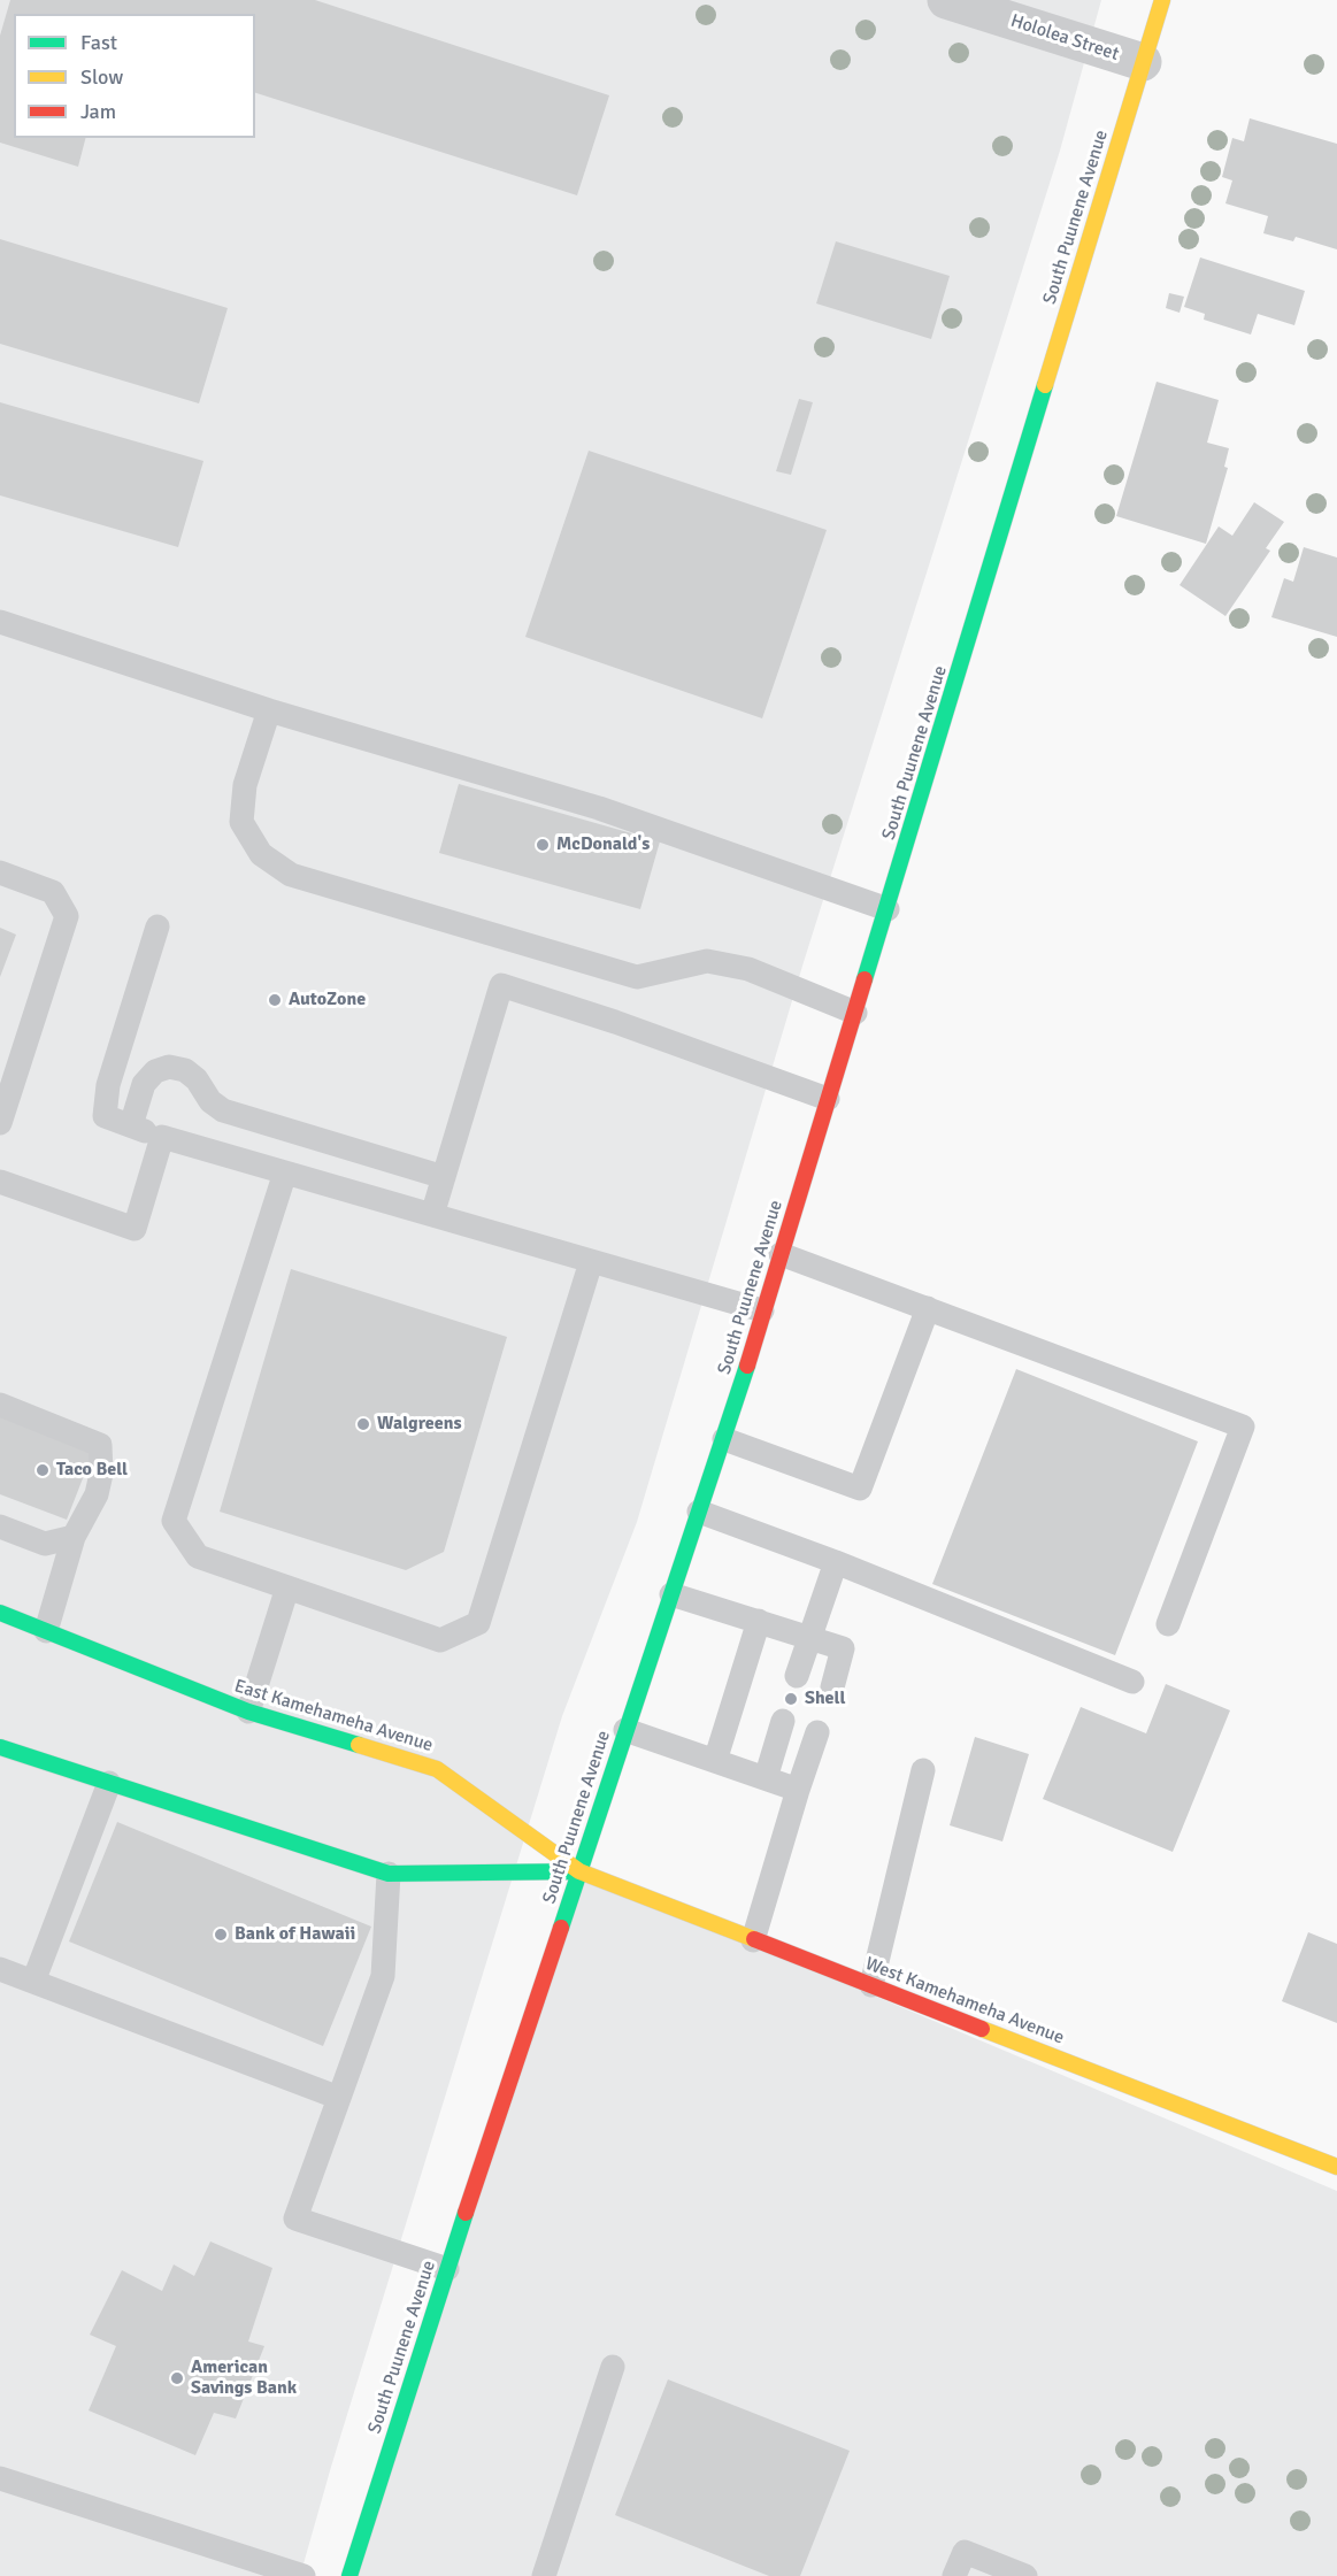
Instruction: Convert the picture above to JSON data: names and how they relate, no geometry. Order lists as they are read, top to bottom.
{
  "streets": {
    "main road": ["South Puunene Avenue", "East Kamehameha Avenue", "West Kamehameha Avenue"],
    "street": ["Hololea Street"]
  },
  "crossings": [
    ["Hololea Street", "South Puunene Avenue"],
    ["South Puunene Avenue", "East Kamehameha Avenue"],
    ["South Puunene Avenue", "West Kamehameha Avenue"],
    ["East Kamehameha Avenue", "West Kamehameha Avenue"]
  ],
  "places": [
    "McDonald's",
    "AutoZone",
    "Walgreens",
    "Taco Bell",
    "Shell",
    "Bank of Hawaii",
    "American Savings Bank"
  ],
  "legend": ["Fast", "Slow", "Jam"]
}
